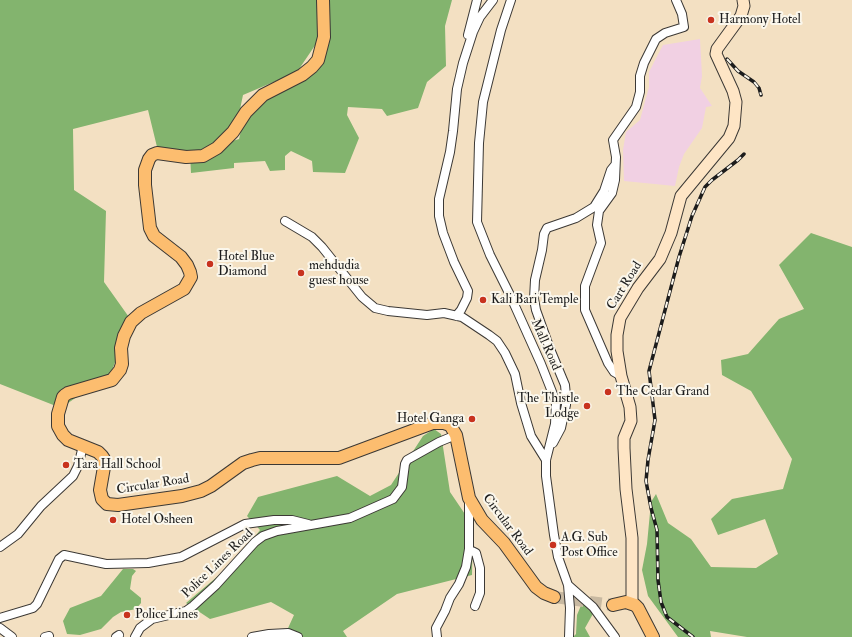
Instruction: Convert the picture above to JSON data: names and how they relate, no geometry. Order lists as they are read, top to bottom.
{
  "streets": {
    "main road": ["Cart Road", "Circular Road"],
    "street": ["Mall Road", "Police Lines Road"]
  },
  "crossings": [
    ["Circular Road", "Police Lines Road"]
  ],
  "places": [
    "Harmony Hotel",
    "Hotel Blue Diamond",
    "mehdudia guest house",
    "Kali Bari Temple",
    "The Cedar Grand",
    "The Thistle Lodge",
    "Hotel Ganga",
    "Tara Hall School",
    "Hotel Osheen",
    "A.G. Sub Post Office",
    "Police Lines"
  ]
}
